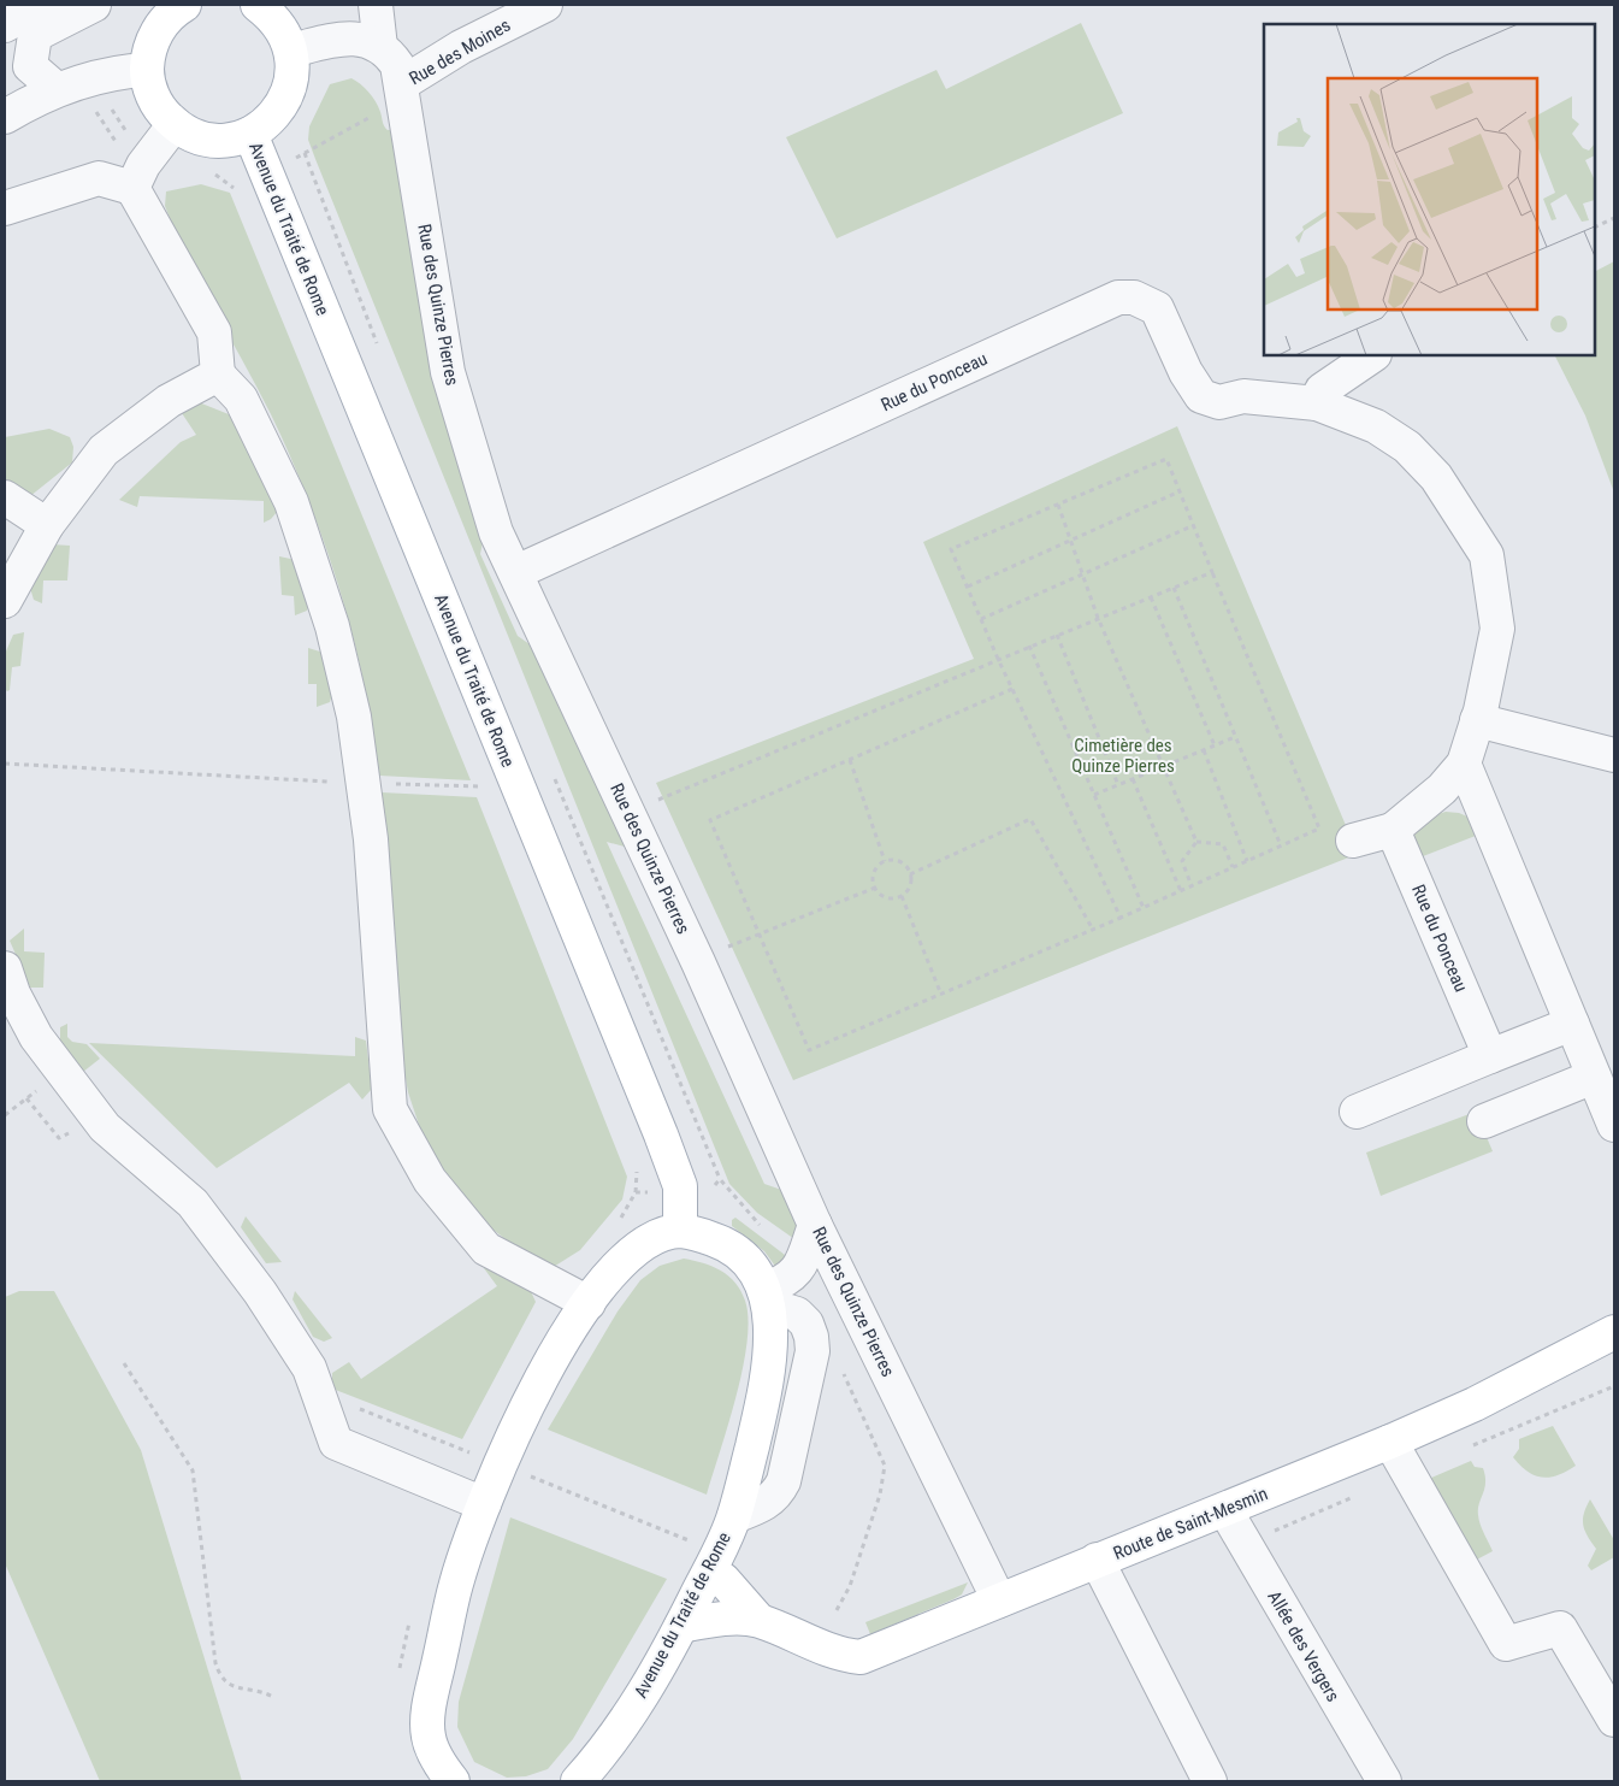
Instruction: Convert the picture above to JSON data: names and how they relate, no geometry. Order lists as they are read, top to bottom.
{
  "streets": {
    "main road": ["Avenue du Traité de Rome", "Route de Saint-Mesmin"],
    "street": [
      "Rue des Moines",
      "Rue des Quinze Pierres",
      "Rue du Ponceau",
      "Allée des Vergers"
    ]
  },
  "crossings": [
    ["Rue des Moines", "Rue des Quinze Pierres"],
    ["Avenue du Traité de Rome", "Route de Saint-Mesmin"],
    ["Rue des Quinze Pierres", "Rue du Ponceau"],
    ["Rue des Quinze Pierres", "Route de Saint-Mesmin"],
    ["Route de Saint-Mesmin", "Allée des Vergers"]
  ],
  "parks": ["Cimetière des Quinze Pierres"]
}
